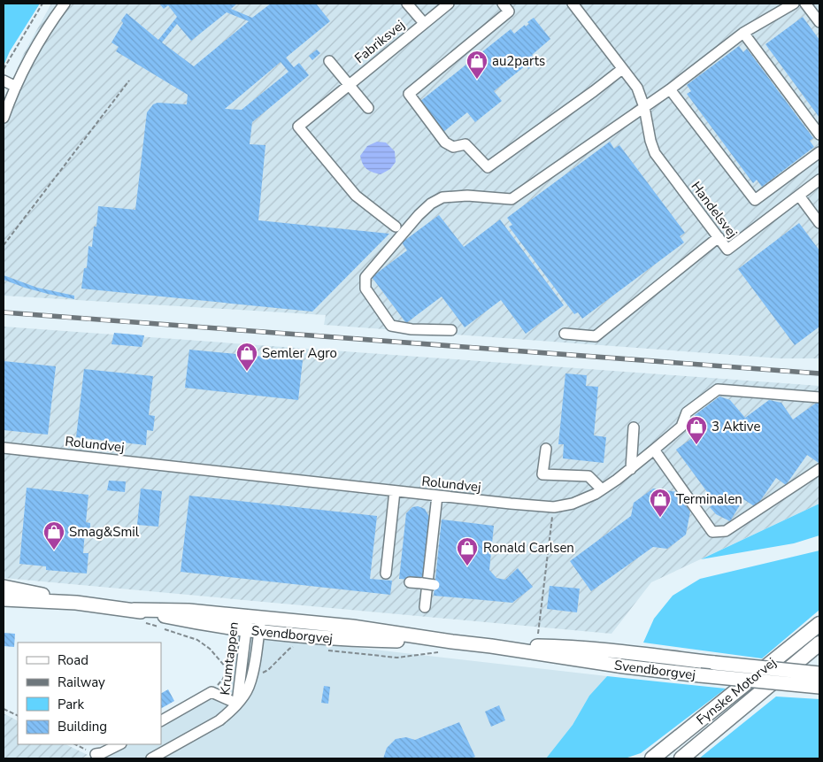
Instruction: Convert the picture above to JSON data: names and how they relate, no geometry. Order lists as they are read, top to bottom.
{
  "streets": {
    "highway": ["Fynske Motorvej"],
    "main road": ["Svendborgvej"],
    "street": [
      "Fabriksvej",
      "Handelsvej",
      "Rolundvej",
      "Krumtappen"
    ]
  },
  "crossings": [
    ["Svendborgvej", "Krumtappen"]
  ],
  "places": {
    "shop": [
      "au2parts",
      "Semler Agro",
      "3 Aktive",
      "Terminalen",
      "Smag&Smil",
      "Ronald Carlsen"
    ]
  },
  "legend": [
    "Road",
    "Railway",
    "Park",
    "Building"
  ]
}
